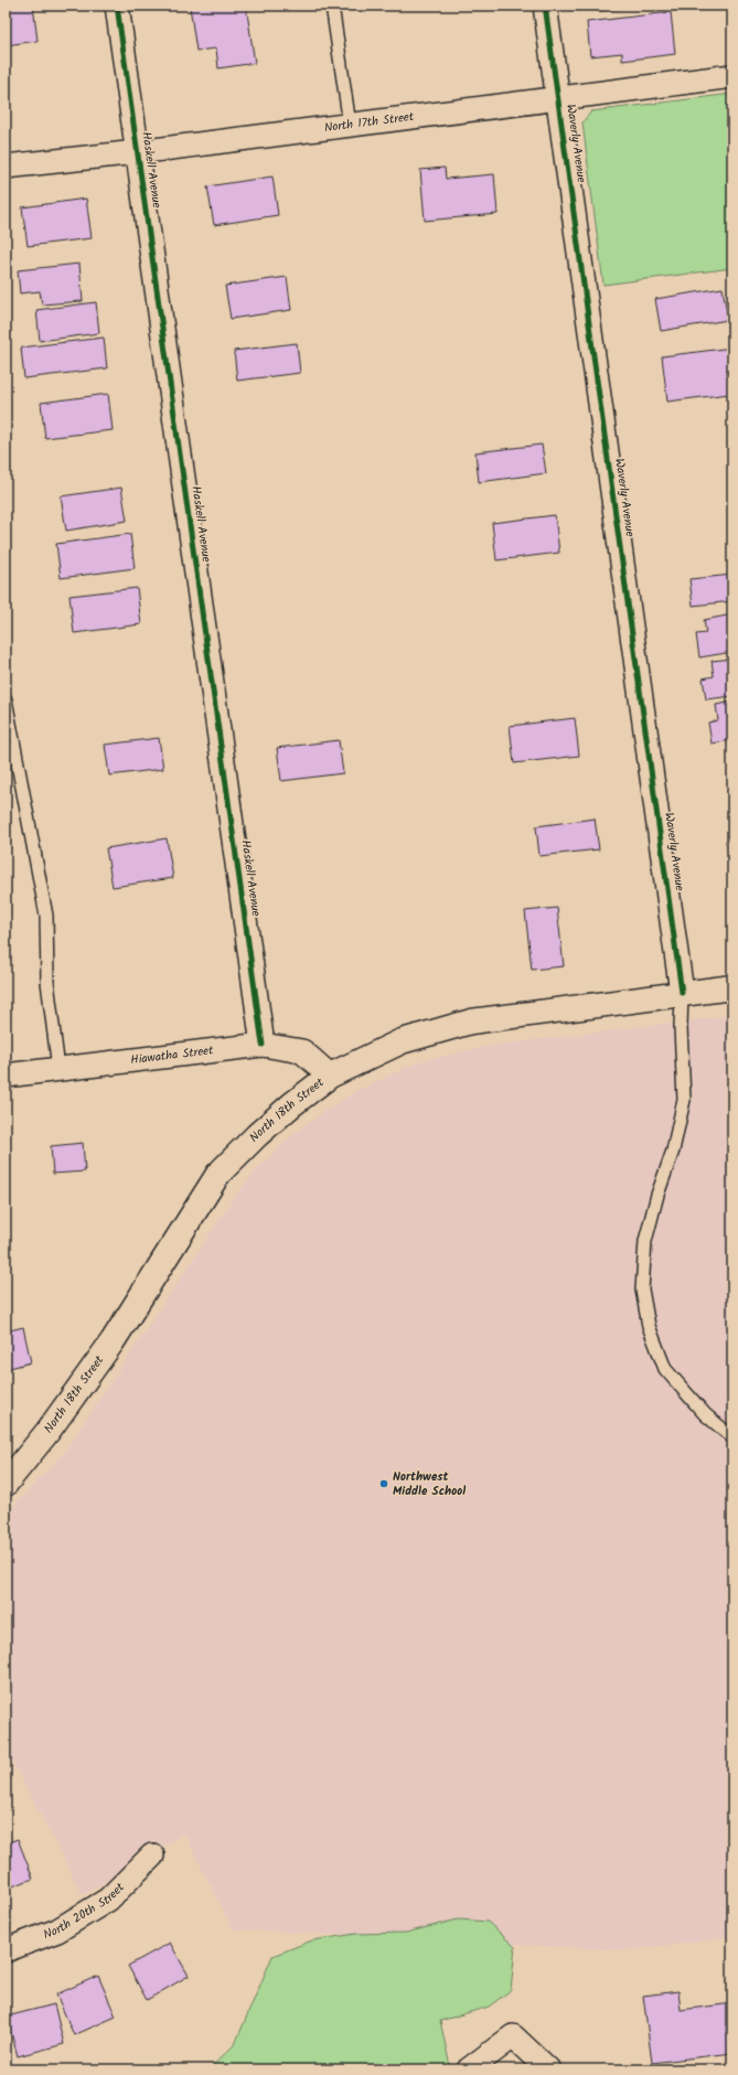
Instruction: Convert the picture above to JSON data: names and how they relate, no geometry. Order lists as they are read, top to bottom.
{
  "streets": {
    "main road": ["North 18th Street"],
    "street": [
      "North 17th Street",
      "Waverly Avenue",
      "Haskell Avenue",
      "Hiawatha Street",
      "North 20th Street"
    ]
  },
  "crossings": [
    ["North 17th Street", "Waverly Avenue"],
    ["North 17th Street", "Haskell Avenue"],
    ["Waverly Avenue", "North 18th Street"],
    ["Haskell Avenue", "Hiawatha Street"],
    ["Hiawatha Street", "North 18th Street"]
  ],
  "places": ["Northwest Middle School"]
}
